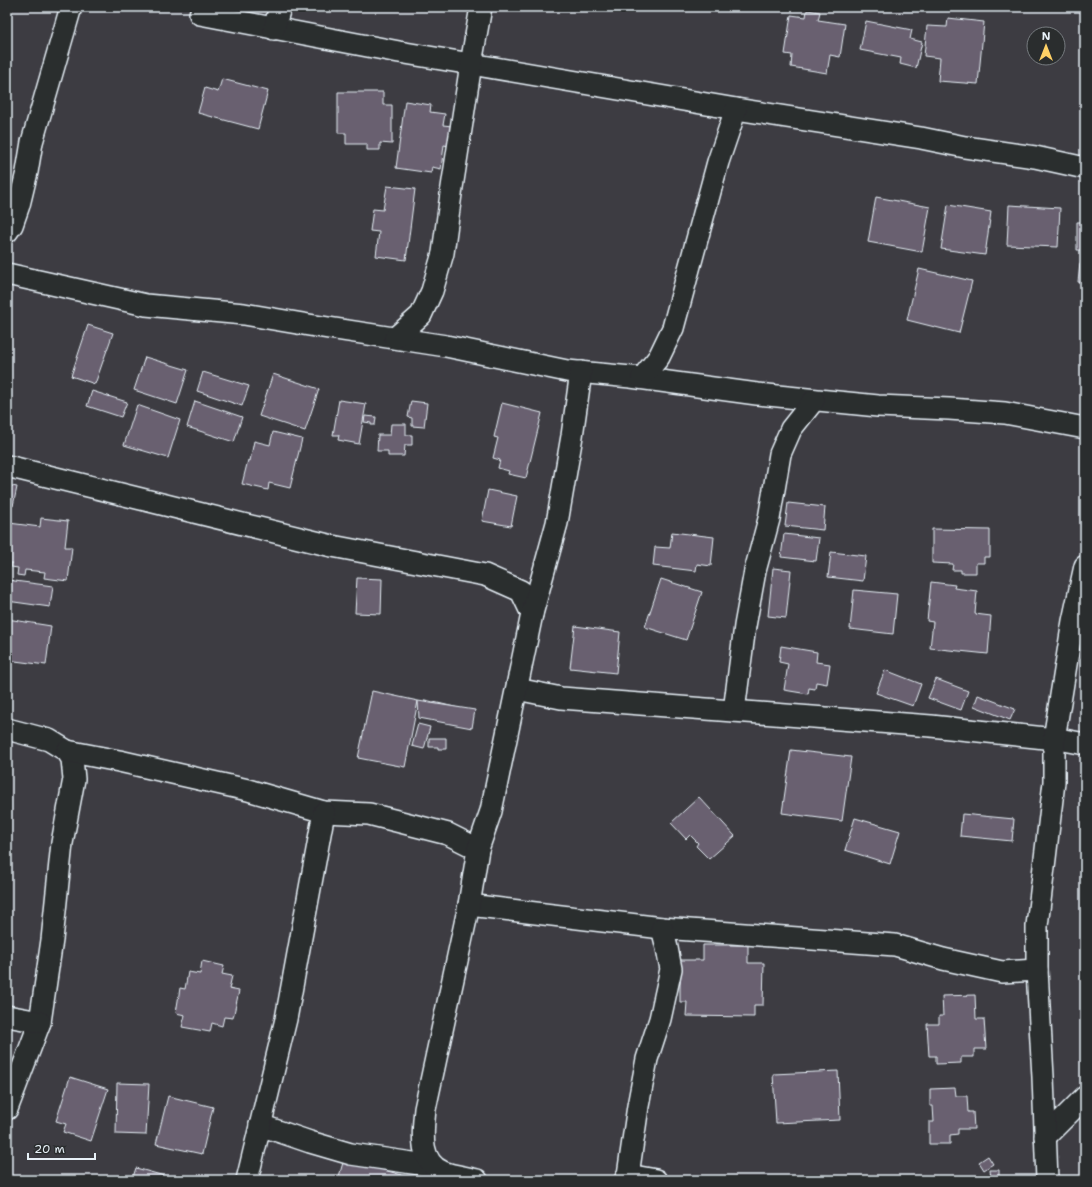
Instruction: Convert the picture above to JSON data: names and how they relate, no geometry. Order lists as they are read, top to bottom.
{
  "scale_bar": "20 m",
  "north": "top"
}
